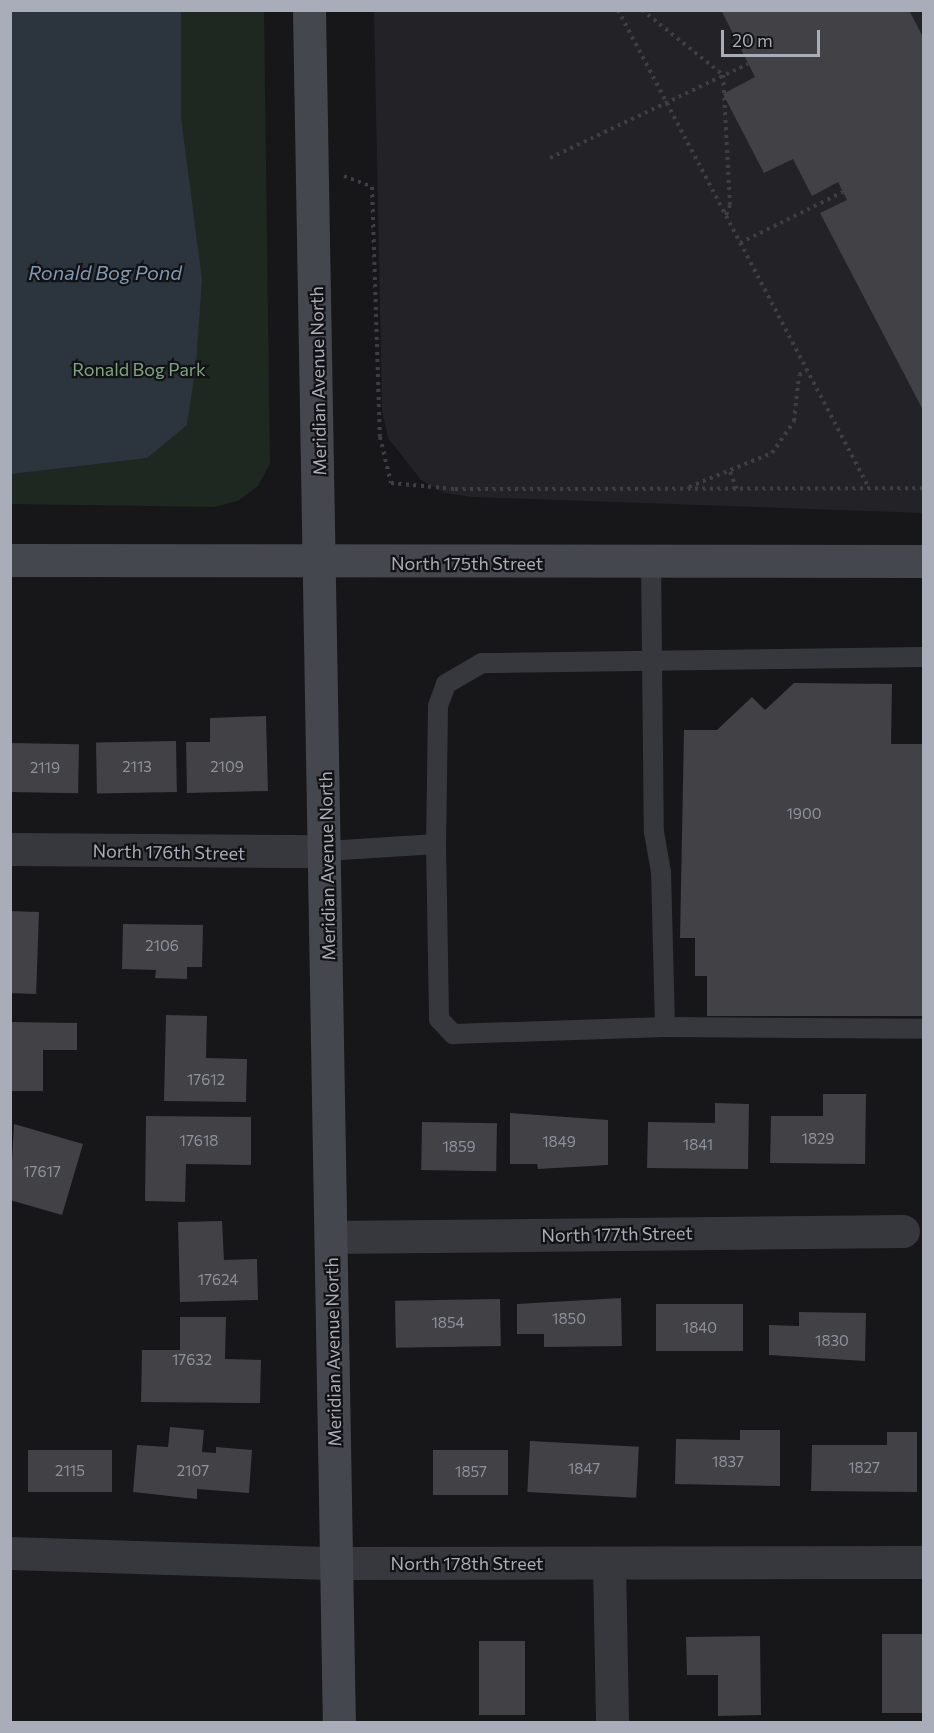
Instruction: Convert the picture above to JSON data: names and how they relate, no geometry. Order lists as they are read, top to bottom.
{
  "streets": {
    "street": [
      "Meridian Avenue North",
      "North 175th Street",
      "North 176th Street",
      "North 177th Street",
      "North 178th Street"
    ]
  },
  "crossings": [
    ["Meridian Avenue North", "North 175th Street"],
    ["Meridian Avenue North", "North 176th Street"],
    ["Meridian Avenue North", "North 177th Street"],
    ["Meridian Avenue North", "North 178th Street"]
  ],
  "water": ["Ronald Bog Pond"],
  "parks": ["Ronald Bog Park"],
  "house_numbers": [
    "2113",
    "2109",
    "2119",
    "1900",
    "2106",
    "17612",
    "1829",
    "17618",
    "1849",
    "1841",
    "1859",
    "17617",
    "17624",
    "1850",
    "1854",
    "1840",
    "1830",
    "17632",
    "1837",
    "1827",
    "1847",
    "2115",
    "2107",
    "1857"
  ],
  "scale_bar": "20 m"
}
